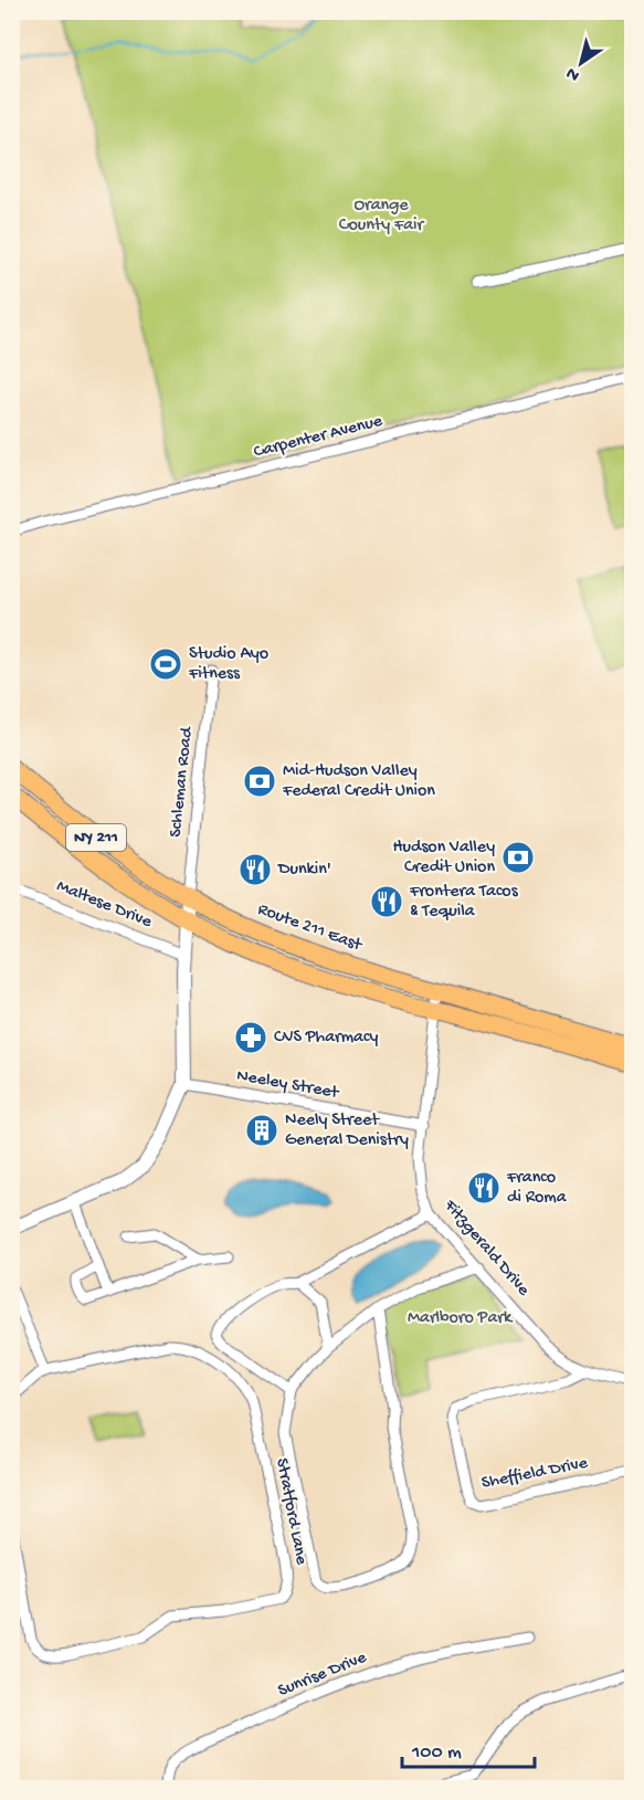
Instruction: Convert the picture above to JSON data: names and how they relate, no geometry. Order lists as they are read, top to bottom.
{
  "streets": {
    "main road": ["NY 211", "Route 211 East"],
    "street": [
      "Carpenter Avenue",
      "Schleman Road",
      "Maltese Drive",
      "Neeley Street",
      "Fitzgerald Drive",
      "Sheffield Drive",
      "Stratford Lane",
      "Sunrise Drive"
    ]
  },
  "crossings": [
    ["Schleman Road", "Route 211 East"],
    ["NY 211", "Fitzgerald Drive"],
    ["Route 211 East", "Fitzgerald Drive"],
    ["Neeley Street", "Fitzgerald Drive"],
    ["Fitzgerald Drive", "Sheffield Drive"]
  ],
  "parks": ["Orange County Fair", "Marlboro Park"],
  "places": {
    "sports": ["Studio Ayo Fitness"],
    "bank": ["Mid-Hudson Valley Federal Credit Union", "Hudson Valley Credit Union"],
    "restaurant": ["Dunkin'", "Frontera Tacos & Tequila", "Franco di Roma"],
    "pharmacy": ["CVS Pharmacy"],
    "building": ["Neely Street General Denistry"]
  },
  "scale_bar": "100 m",
  "north": "bottom left"
}
